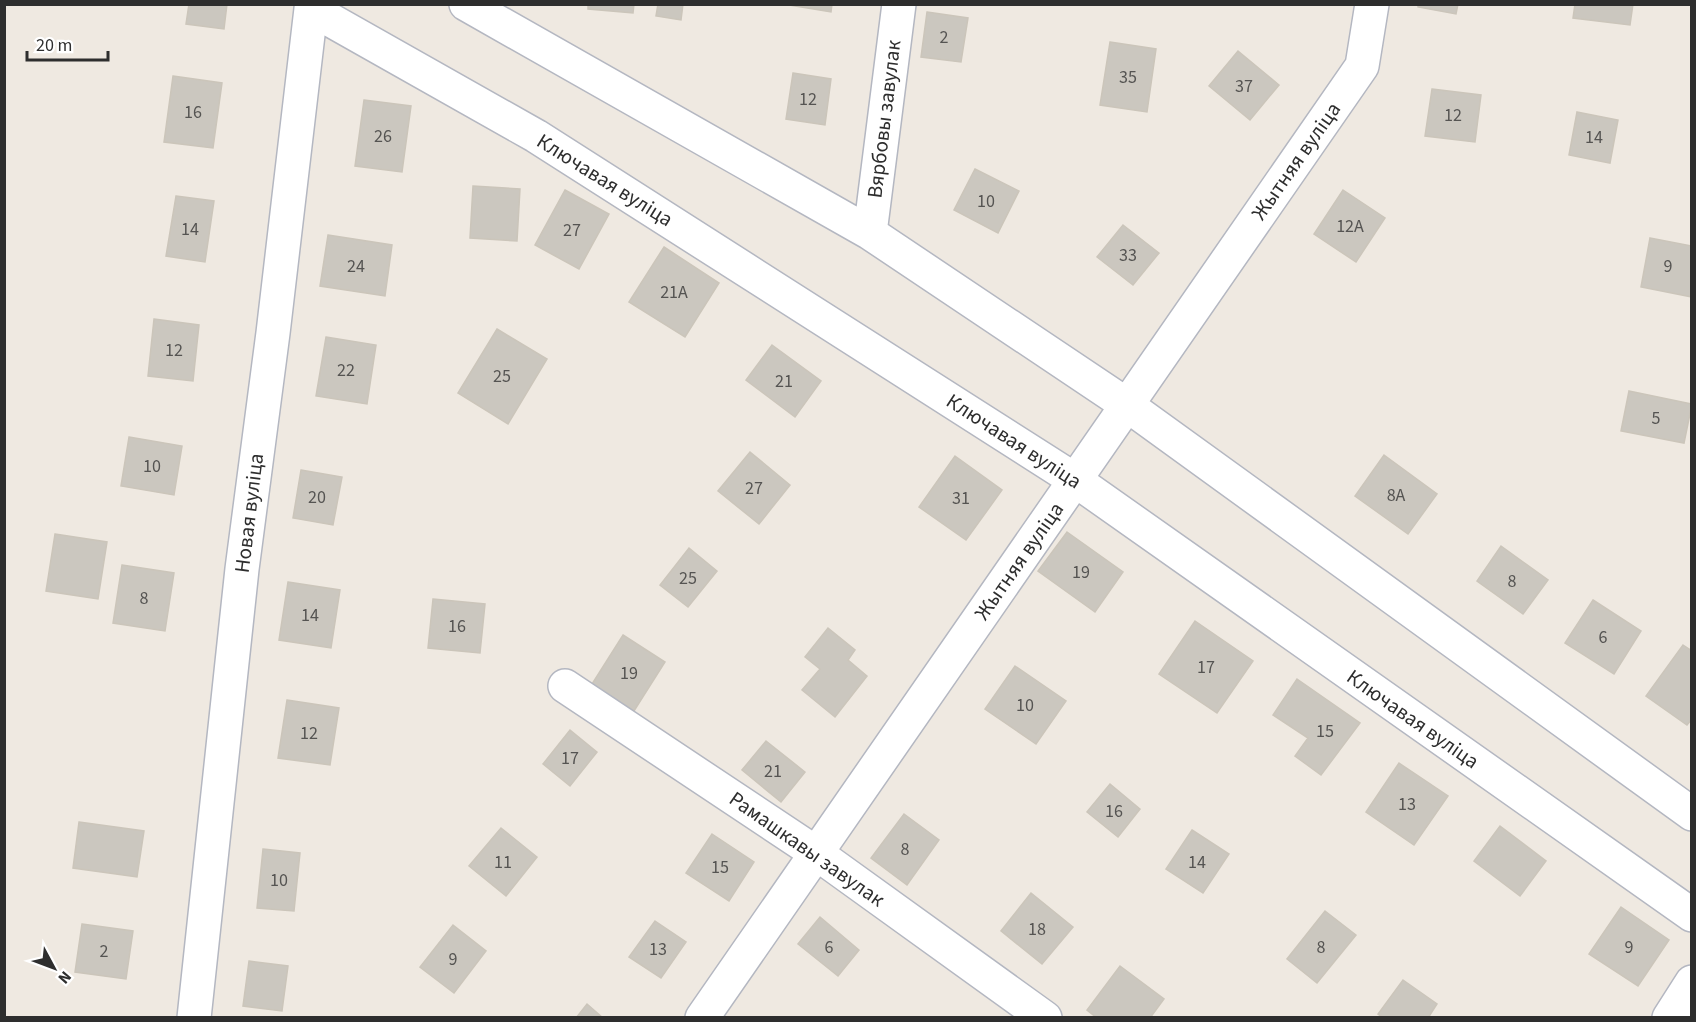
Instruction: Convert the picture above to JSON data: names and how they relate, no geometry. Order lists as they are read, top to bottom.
{
  "streets": {
    "street": [
      "Вярбовы завулак",
      "Жытняя вуліца",
      "Ключавая вуліца",
      "Новая вуліца",
      "Рамашкавы завулак"
    ]
  },
  "crossings": [
    ["Жытняя вуліца", "Ключавая вуліца"],
    ["Жытняя вуліца", "Рамашкавы завулак"],
    ["Ключавая вуліца", "Новая вуліца"]
  ],
  "house_numbers": [
    "2",
    "35",
    "37",
    "12",
    "16",
    "12",
    "26",
    "14",
    "10",
    "12А",
    "14",
    "27",
    "33",
    "24",
    "9",
    "21А",
    "12",
    "22",
    "25",
    "21",
    "5",
    "10",
    "27",
    "8А",
    "20",
    "31",
    "19",
    "25",
    "8",
    "8",
    "14",
    "16",
    "6",
    "17",
    "19",
    "10",
    "15",
    "12",
    "17",
    "21",
    "13",
    "16",
    "8",
    "11",
    "14",
    "15",
    "10",
    "18",
    "6",
    "8",
    "9",
    "13",
    "2",
    "9"
  ],
  "scale_bar": "20 m",
  "north": "bottom right"
}
